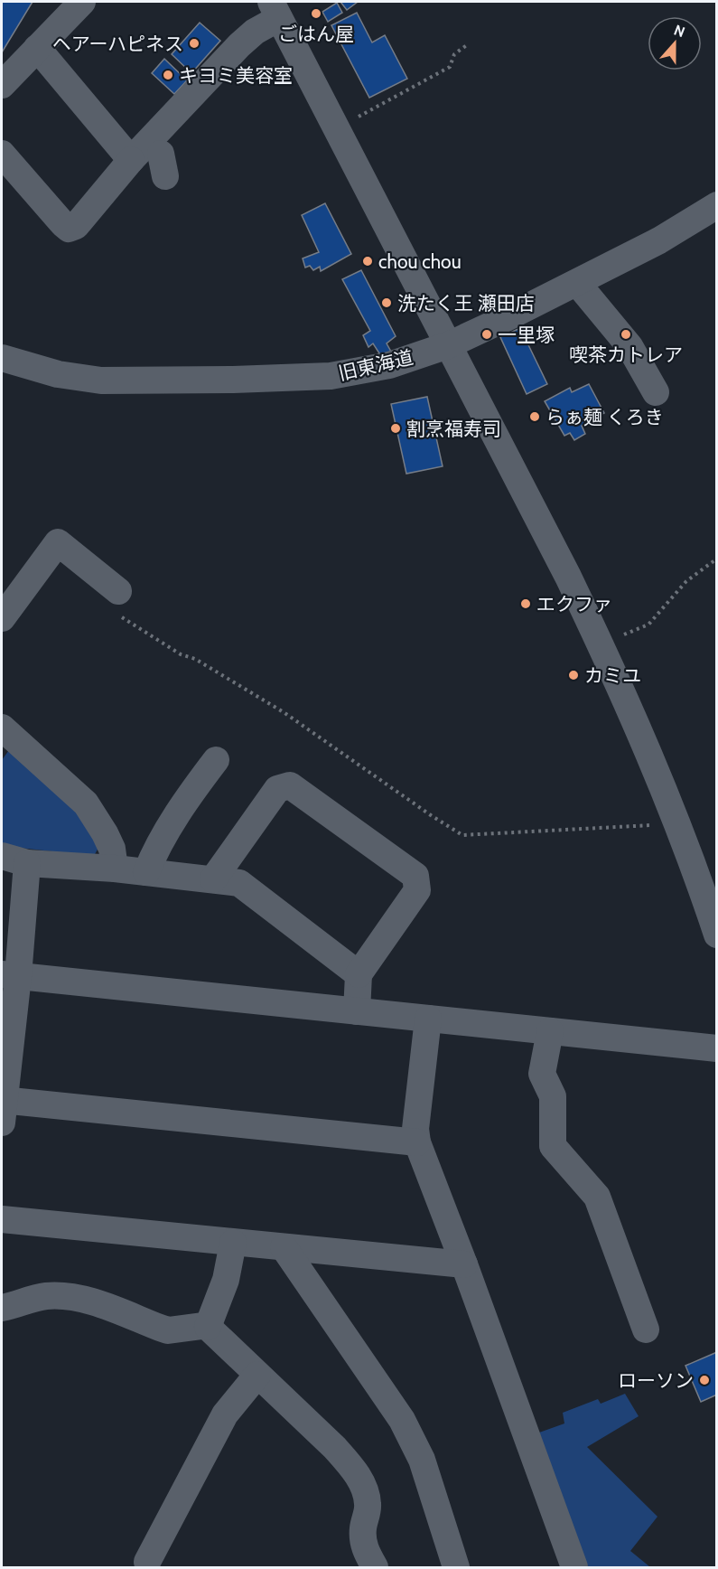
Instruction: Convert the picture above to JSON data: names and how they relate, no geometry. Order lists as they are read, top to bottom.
{
  "streets": {
    "street": ["旧東海道"]
  },
  "places": [
    "ごはん屋",
    "ヘアーハピネス",
    "キヨミ美容室",
    "chou chou",
    "洗たく王 瀬田店",
    "一里塚",
    "喫茶カトレア",
    "らぁ麺 くろき",
    "割烹福寿司",
    "エクファ",
    "カミユ",
    "ローソン"
  ],
  "north": "top"
}
